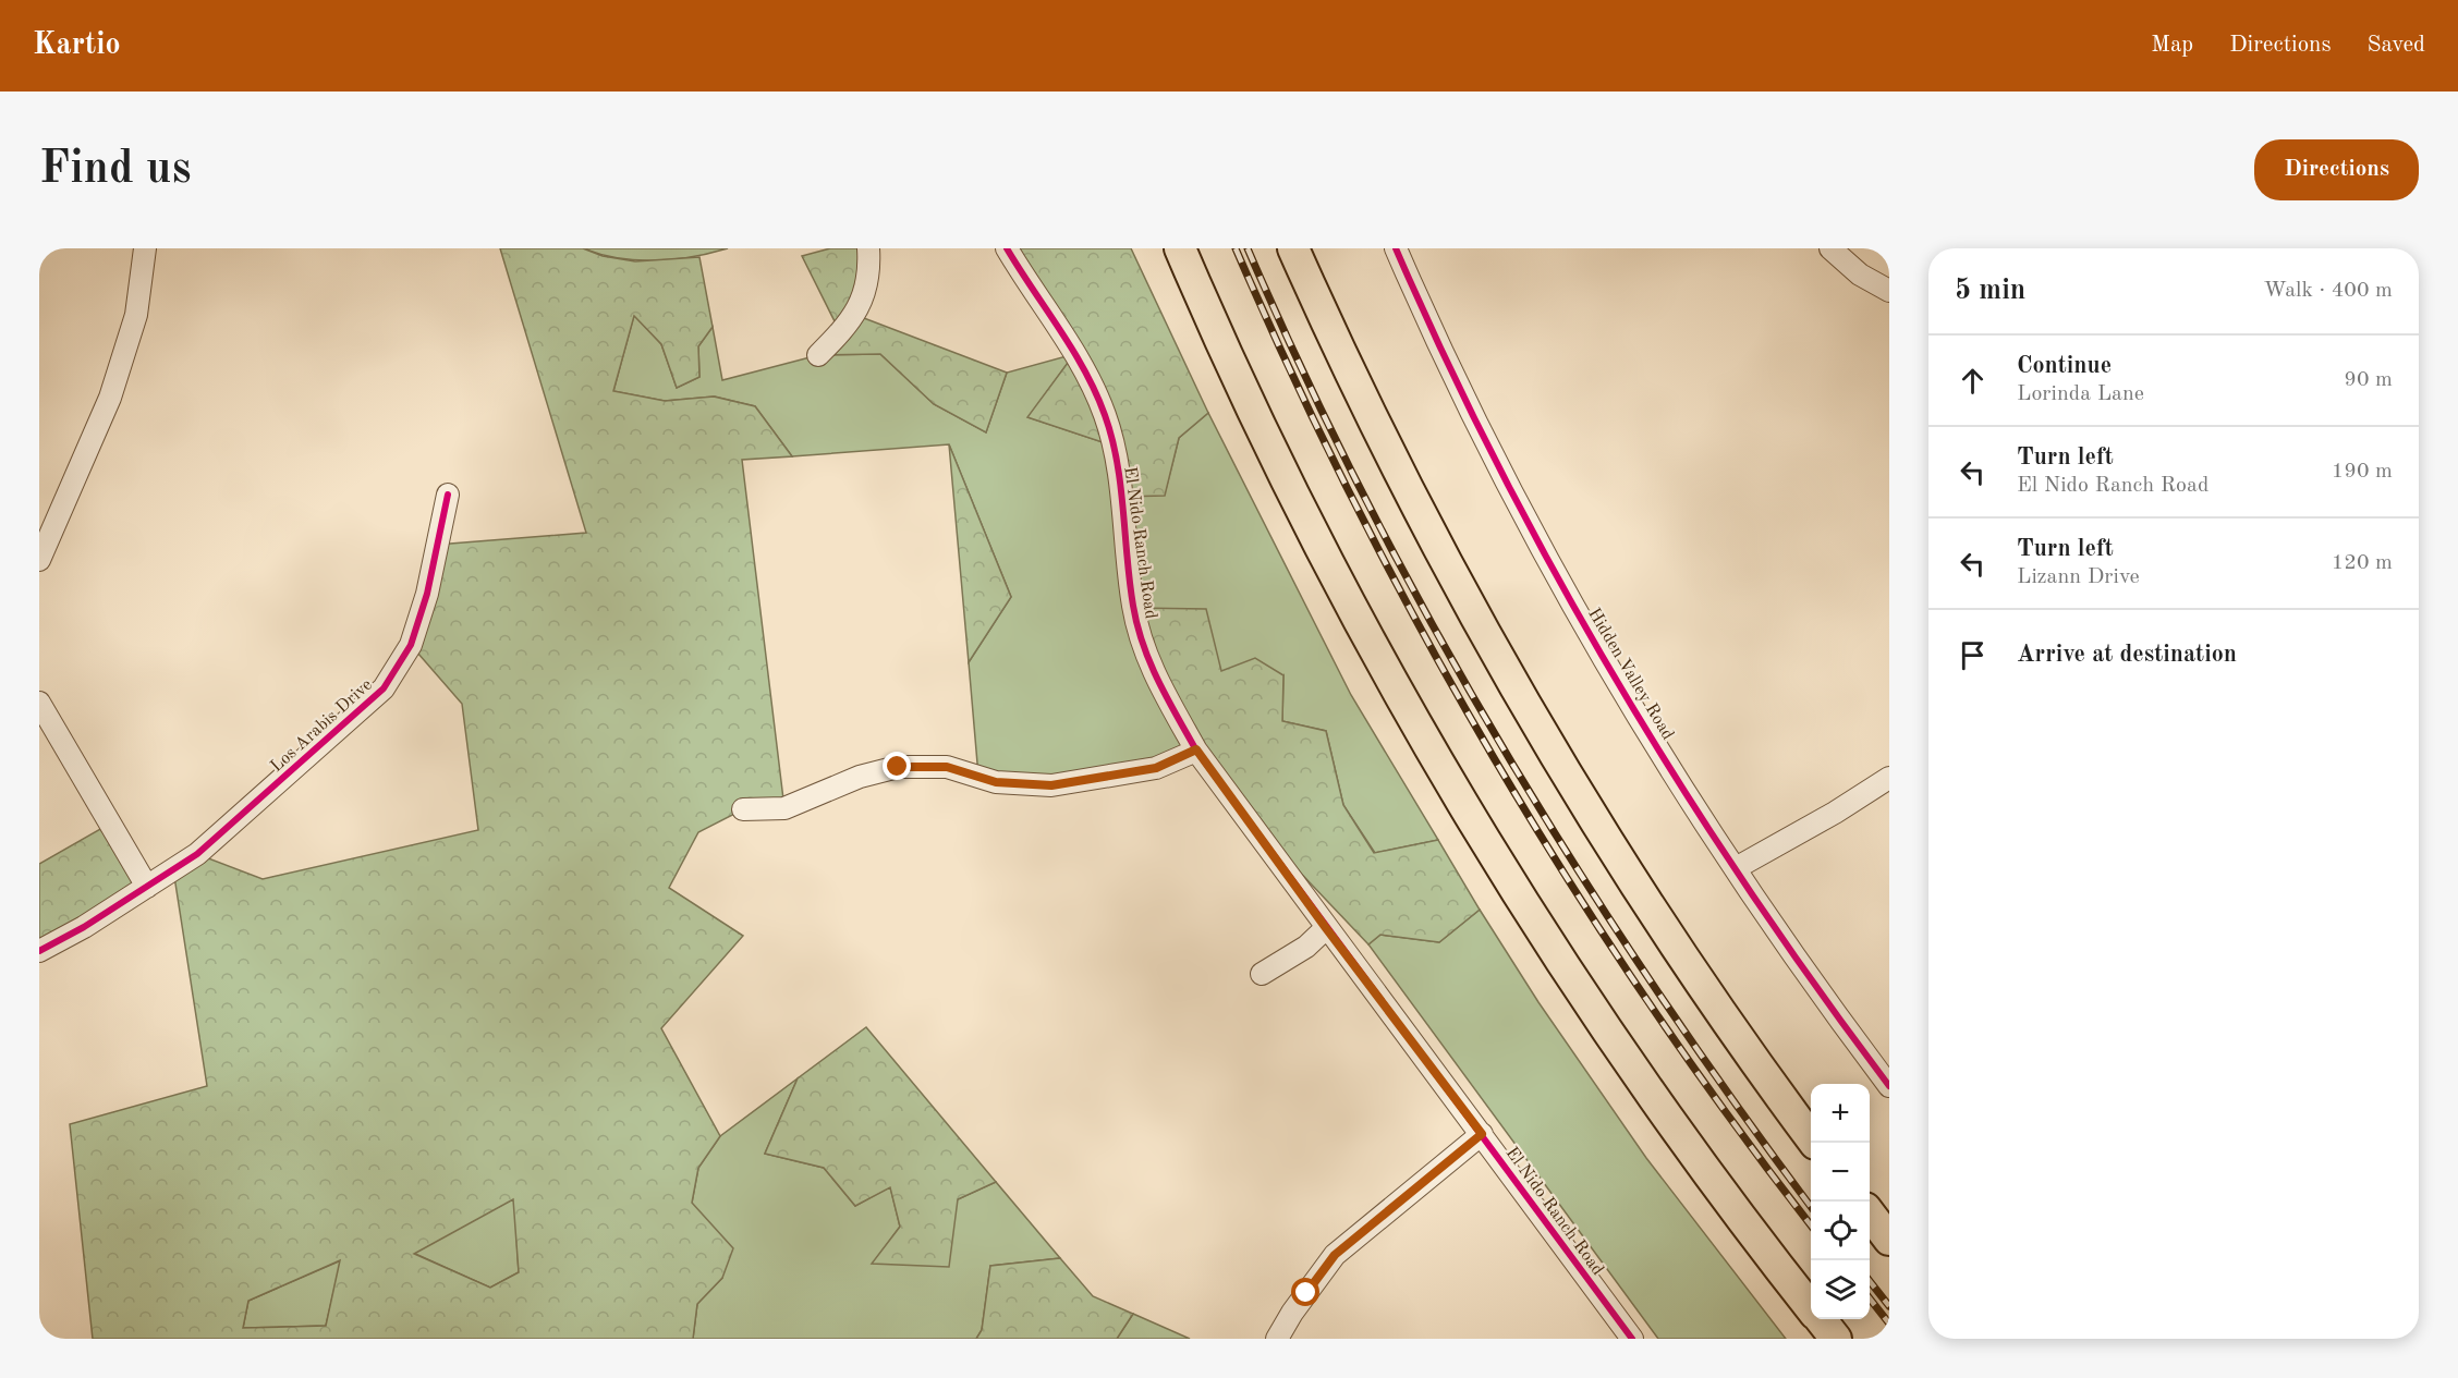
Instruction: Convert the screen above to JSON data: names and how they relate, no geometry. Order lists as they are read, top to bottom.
{
  "streets": {
    "street": ["El Nido Ranch Road", "Hidden Valley Road", "Los Arabis Drive"]
  },
  "page": {
    "header": "Kartio",
    "nav": ["Map", "Directions", "Saved"],
    "buttons": "Directions",
    "title": "Find us",
    "heading": ["5 min", "Walk · 400 m"],
    "list": [
      ["Continue", "Lorinda Lane", "90 m"],
      ["Turn left", "El Nido Ranch Road", "190 m"],
      ["Turn left", "Lizann Drive", "120 m"],
      "Arrive at destination"
    ],
    "map_buttons": ["+", "−"]
  }
}
